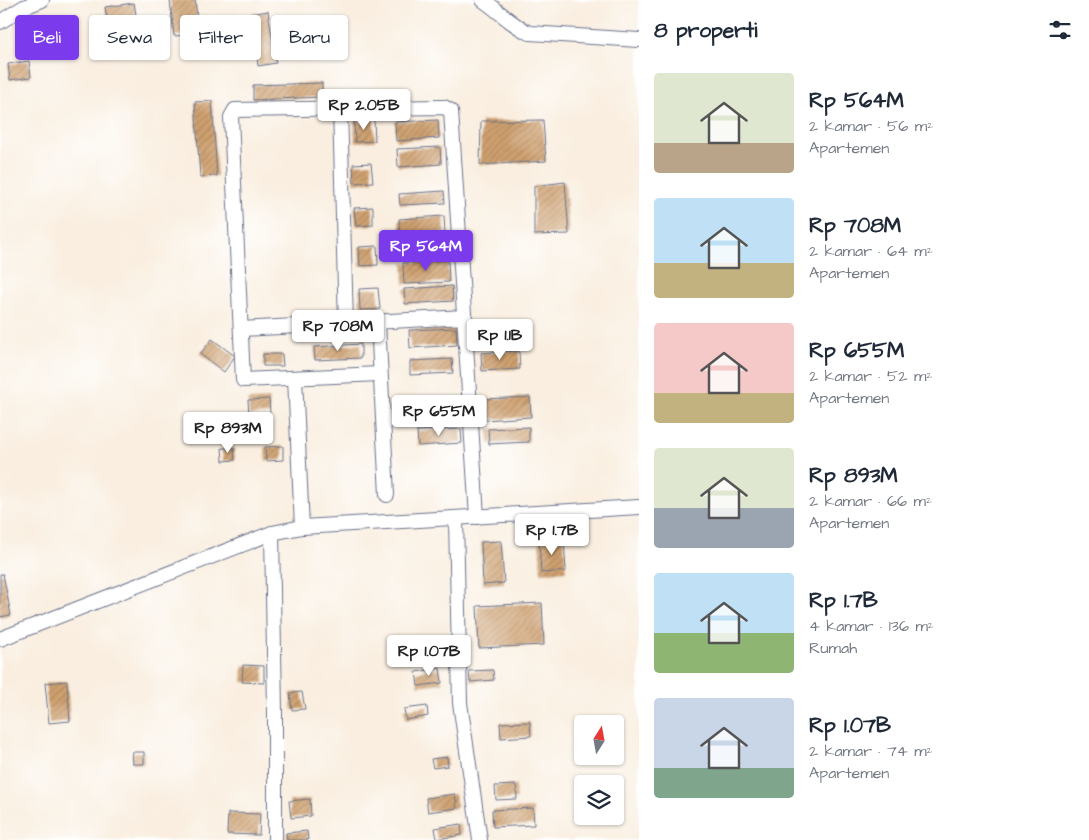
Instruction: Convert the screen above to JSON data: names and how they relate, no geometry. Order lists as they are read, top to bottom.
{
  "north": "top",
  "page": {
    "heading": "8 properti",
    "chip": [
      "Beli",
      "Sewa",
      "Filter",
      "Baru"
    ],
    "list": [
      {
        "name": "Rp 564M",
        "note": "2 kamar · 56 m² · Apartemen"
      },
      {
        "name": "Rp 708M",
        "note": "2 kamar · 64 m² · Apartemen"
      },
      {
        "name": "Rp 655M",
        "note": "2 kamar · 52 m² · Apartemen"
      },
      {
        "name": "Rp 893M",
        "note": "2 kamar · 66 m² · Apartemen"
      },
      {
        "name": "Rp 1.7B",
        "note": "4 kamar · 136 m² · Rumah"
      },
      {
        "name": "Rp 1.07B",
        "note": "2 kamar · 74 m² · Apartemen"
      }
    ],
    "price": [
      "Rp 2.05B",
      "Rp 564M",
      "Rp 708M",
      "Rp 1.1B",
      "Rp 655M",
      "Rp 893M",
      "Rp 1.7B",
      "Rp 1.07B"
    ]
  }
}
